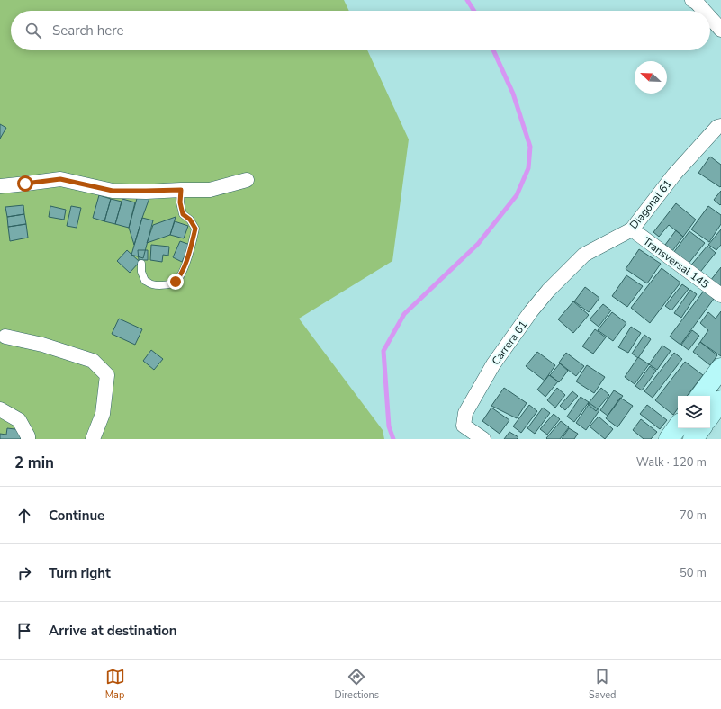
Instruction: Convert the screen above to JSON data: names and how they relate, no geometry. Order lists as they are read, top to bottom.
{
  "streets": {
    "street": ["Diagonal 61", "Transversal 145", "Carrera 61"]
  },
  "crossings": [
    ["Diagonal 61", "Transversal 145"],
    ["Diagonal 61", "Carrera 61"]
  ],
  "north": "top left",
  "page": {
    "search": "Search here",
    "heading": ["2 min", "Walk · 120 m"],
    "list": [
      ["Continue", "70 m"],
      ["Turn right", "50 m"],
      "Arrive at destination"
    ],
    "nav": ["Map", "Directions", "Saved"]
  }
}
